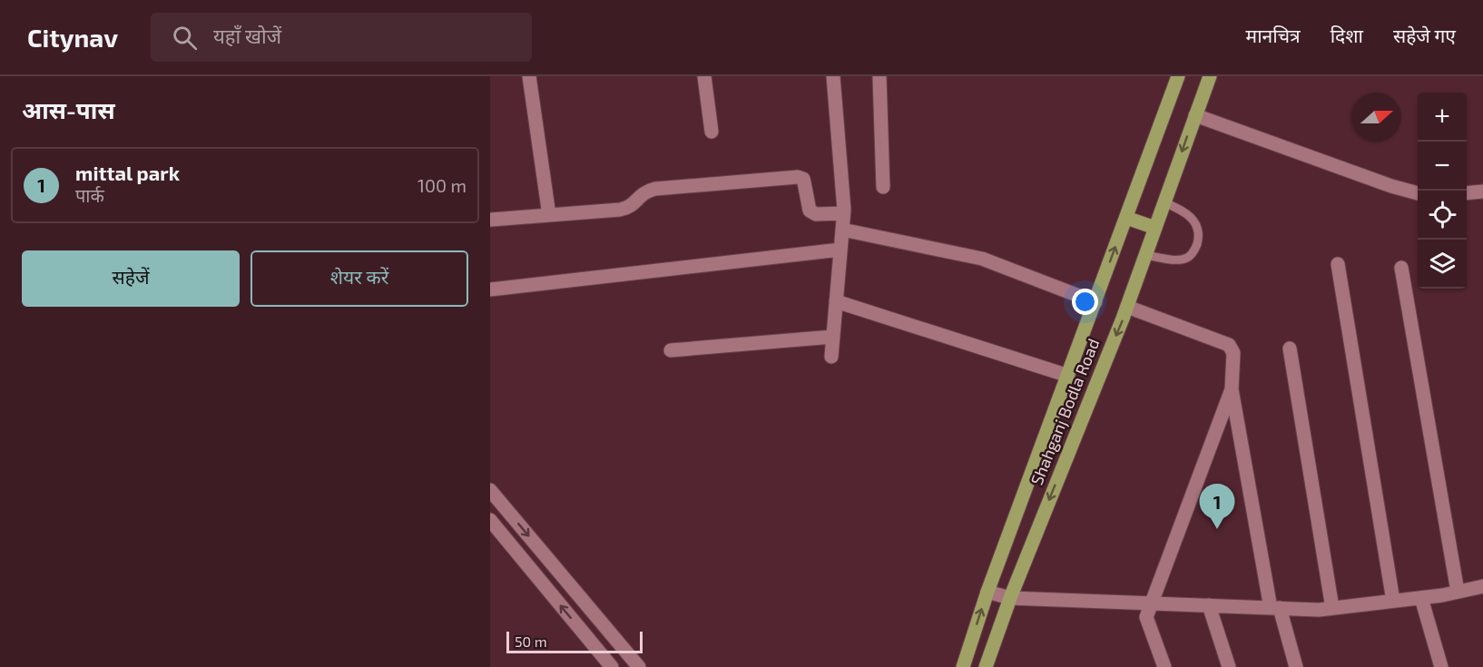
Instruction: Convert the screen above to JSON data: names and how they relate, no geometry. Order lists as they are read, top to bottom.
{
  "streets": {
    "main road": ["Shahganj Bodla Road"]
  },
  "scale_bar": "50 m",
  "north": "right",
  "page": {
    "header": "Citynav",
    "search": "यहाँ खोजें",
    "nav": ["मानचित्र", "दिशा", "सहेजे गए"],
    "heading": "आस-पास",
    "map_buttons": ["+", "−"],
    "list": [
      {
        "mark": "1",
        "name": "mittal park",
        "note": "पार्क",
        "value": "100 m"
      }
    ],
    "buttons": ["सहेजें", "शेयर करें"],
    "pins": "1",
    "scale": "50 m"
  }
}
